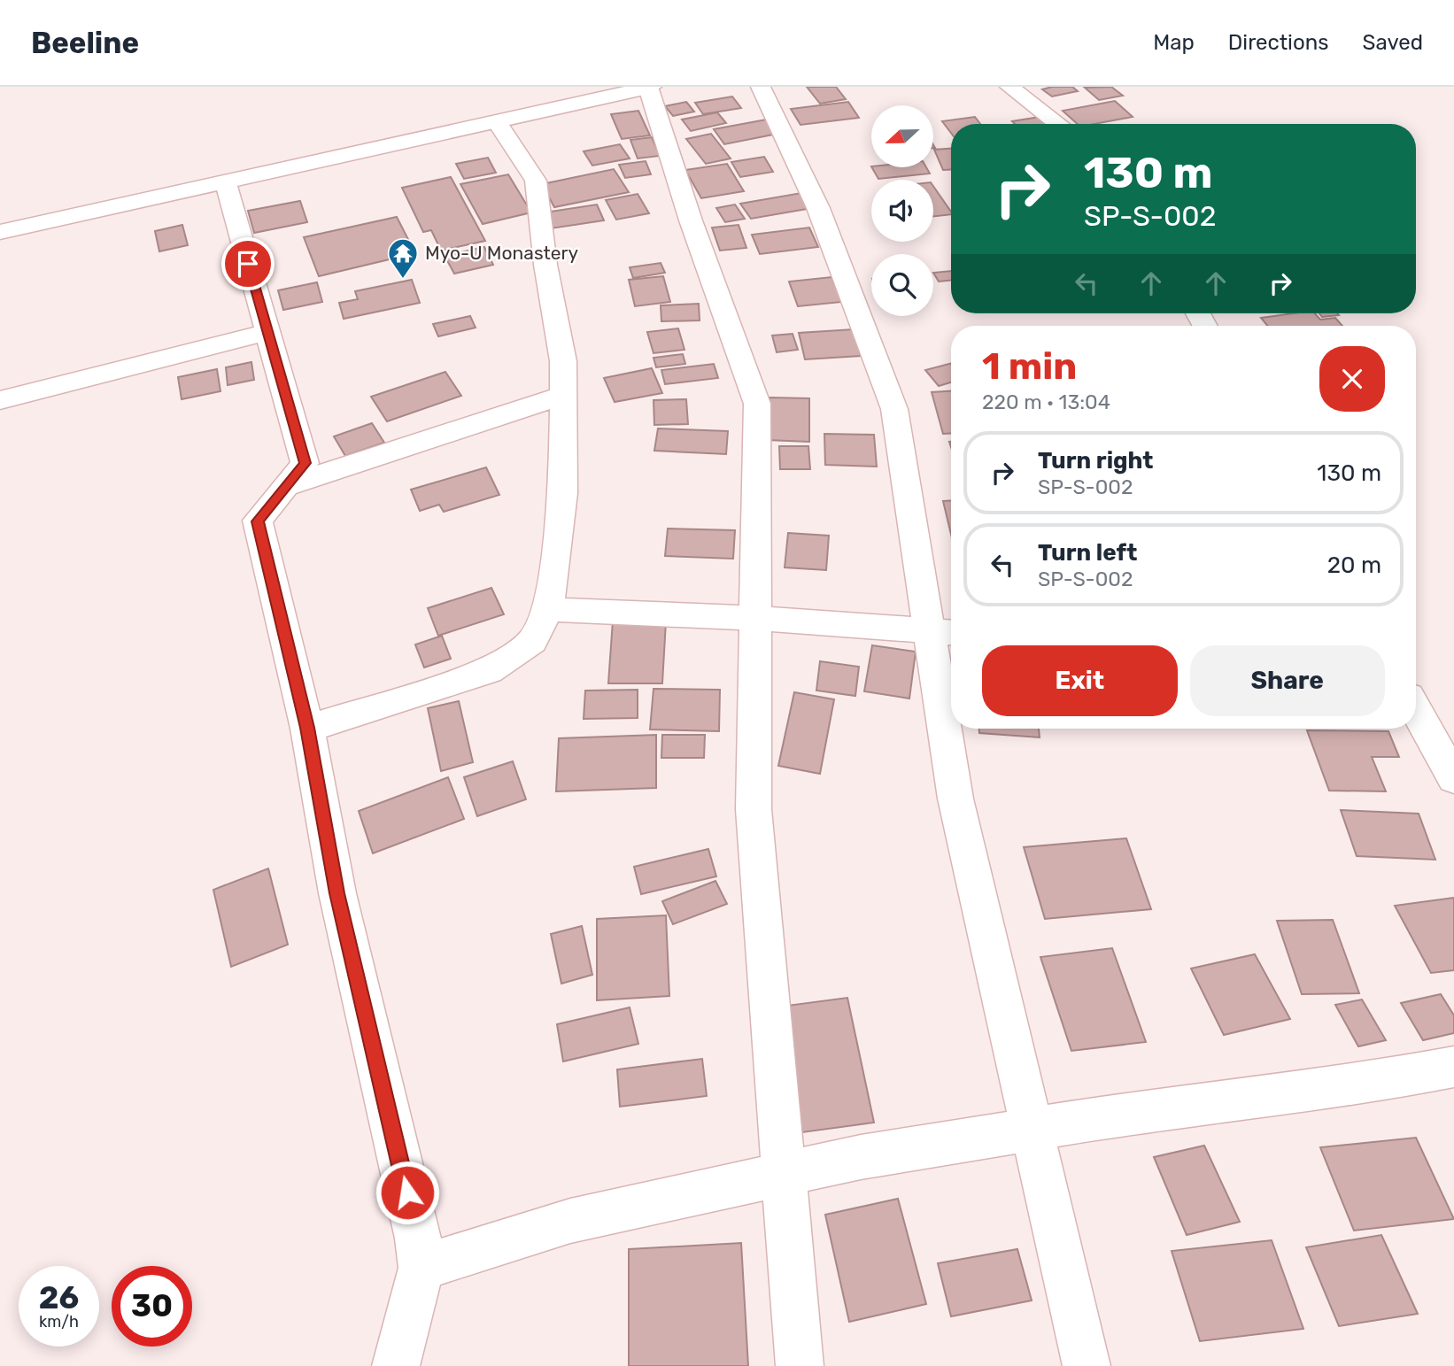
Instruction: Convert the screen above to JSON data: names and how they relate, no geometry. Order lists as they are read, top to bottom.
{
  "places": {
    "temple": ["Myo-U Monastery"]
  },
  "north": "left",
  "page": {
    "header": "Beeline",
    "nav": ["Map", "Directions", "Saved"],
    "turn": ["130 m", "SP-S-002"],
    "heading": ["1 min", "220 m · 13:04"],
    "list": [
      {
        "name": "Turn right",
        "note": "SP-S-002",
        "value": "130 m"
      },
      {
        "name": "Turn left",
        "note": "SP-S-002",
        "value": "20 m"
      }
    ],
    "buttons": ["Exit", "Share"],
    "speed": "26 km/h",
    "limit": "30"
  }
}
